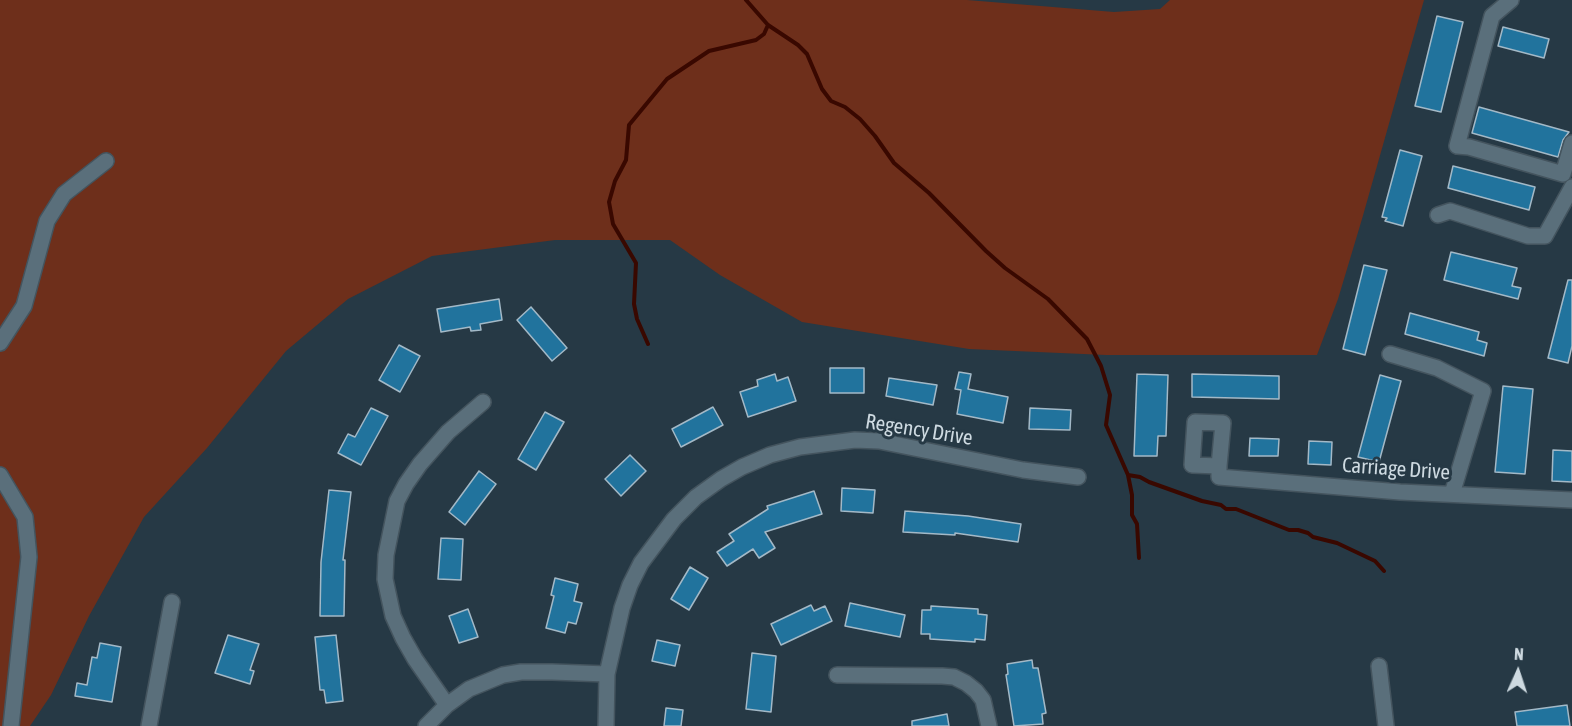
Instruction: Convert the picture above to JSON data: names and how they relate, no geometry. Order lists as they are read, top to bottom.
{
  "streets": {
    "street": ["Regency Drive", "Carriage Drive"]
  },
  "north": "top"
}
